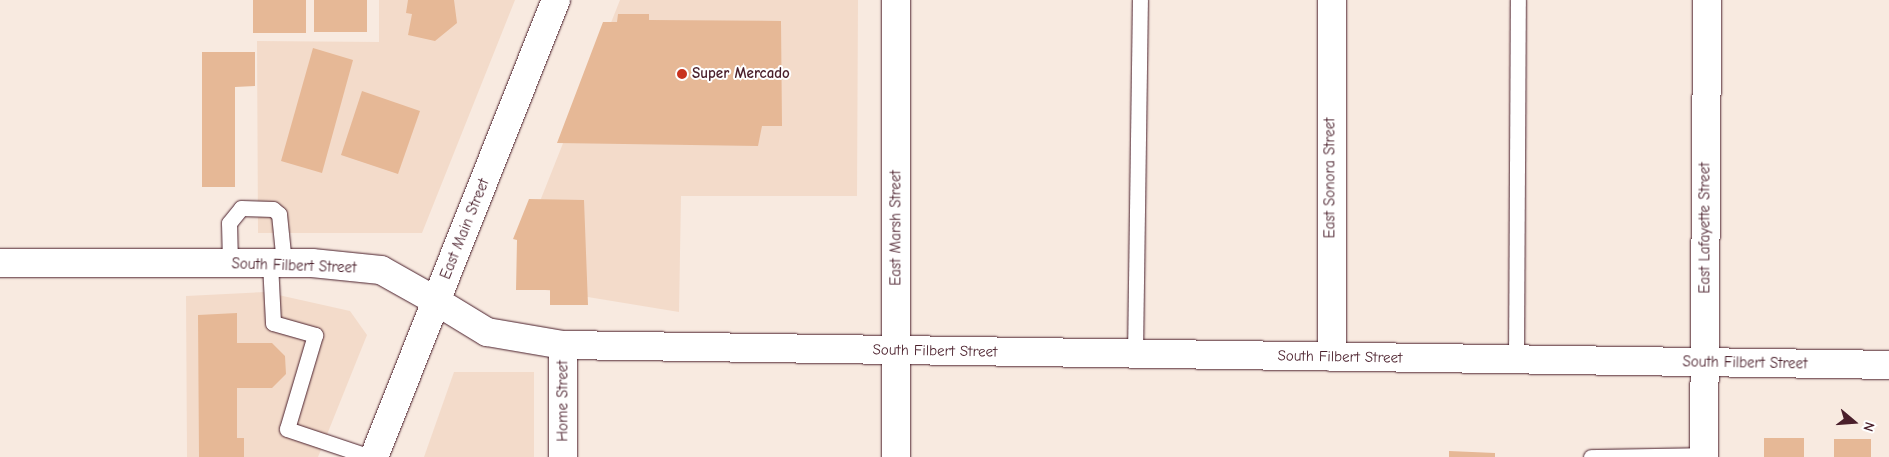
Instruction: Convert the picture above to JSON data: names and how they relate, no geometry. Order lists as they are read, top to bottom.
{
  "streets": {
    "street": [
      "East Sonora Street",
      "East Marsh Street",
      "East Lafayette Street",
      "East Main Street",
      "South Filbert Street",
      "Home Street"
    ]
  },
  "crossings": [
    ["East Sonora Street", "South Filbert Street"],
    ["East Marsh Street", "South Filbert Street"],
    ["East Lafayette Street", "South Filbert Street"],
    ["East Main Street", "South Filbert Street"],
    ["South Filbert Street", "Home Street"]
  ],
  "places": ["Super Mercado"],
  "north": "right"
}
